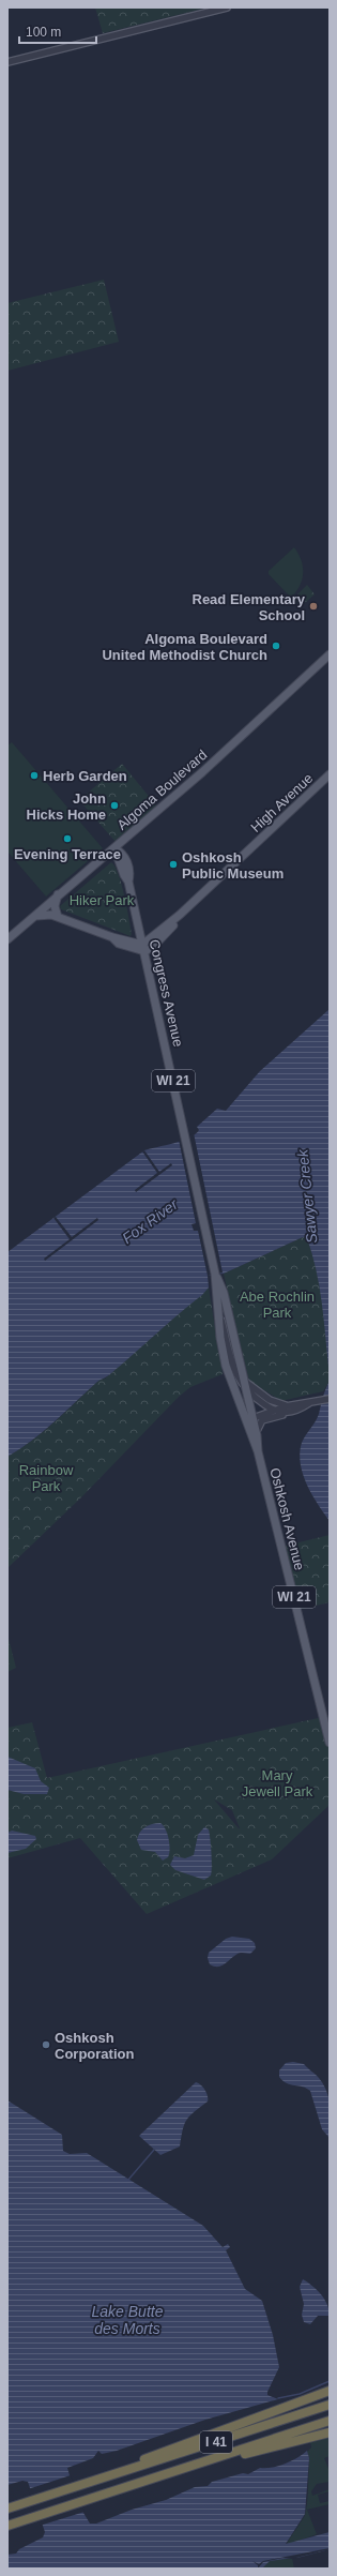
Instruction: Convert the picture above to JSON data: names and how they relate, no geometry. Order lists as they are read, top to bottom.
{
  "streets": {
    "highway": ["I 41"],
    "main road": [
      "Algoma Boulevard",
      "High Avenue",
      "Congress Avenue",
      "WI 21",
      "Oshkosh Avenue"
    ]
  },
  "crossings": [
    ["Algoma Boulevard", "Congress Avenue"],
    ["High Avenue", "Congress Avenue"],
    ["Congress Avenue", "Oshkosh Avenue"]
  ],
  "water": ["Sawyer Creek", "Fox River", "Lake Butte des Morts"],
  "parks": [
    "Hiker Park",
    "Abe Rochlin Park",
    "Rainbow Park",
    "Mary Jewell Park"
  ],
  "places": [
    "Read Elementary School",
    "Algoma Boulevard United Methodist Church",
    "Herb Garden",
    "John Hicks Home",
    "Evening Terrace",
    "Oshkosh Public Museum",
    "Oshkosh Corporation"
  ],
  "scale_bar": "100 m"
}
